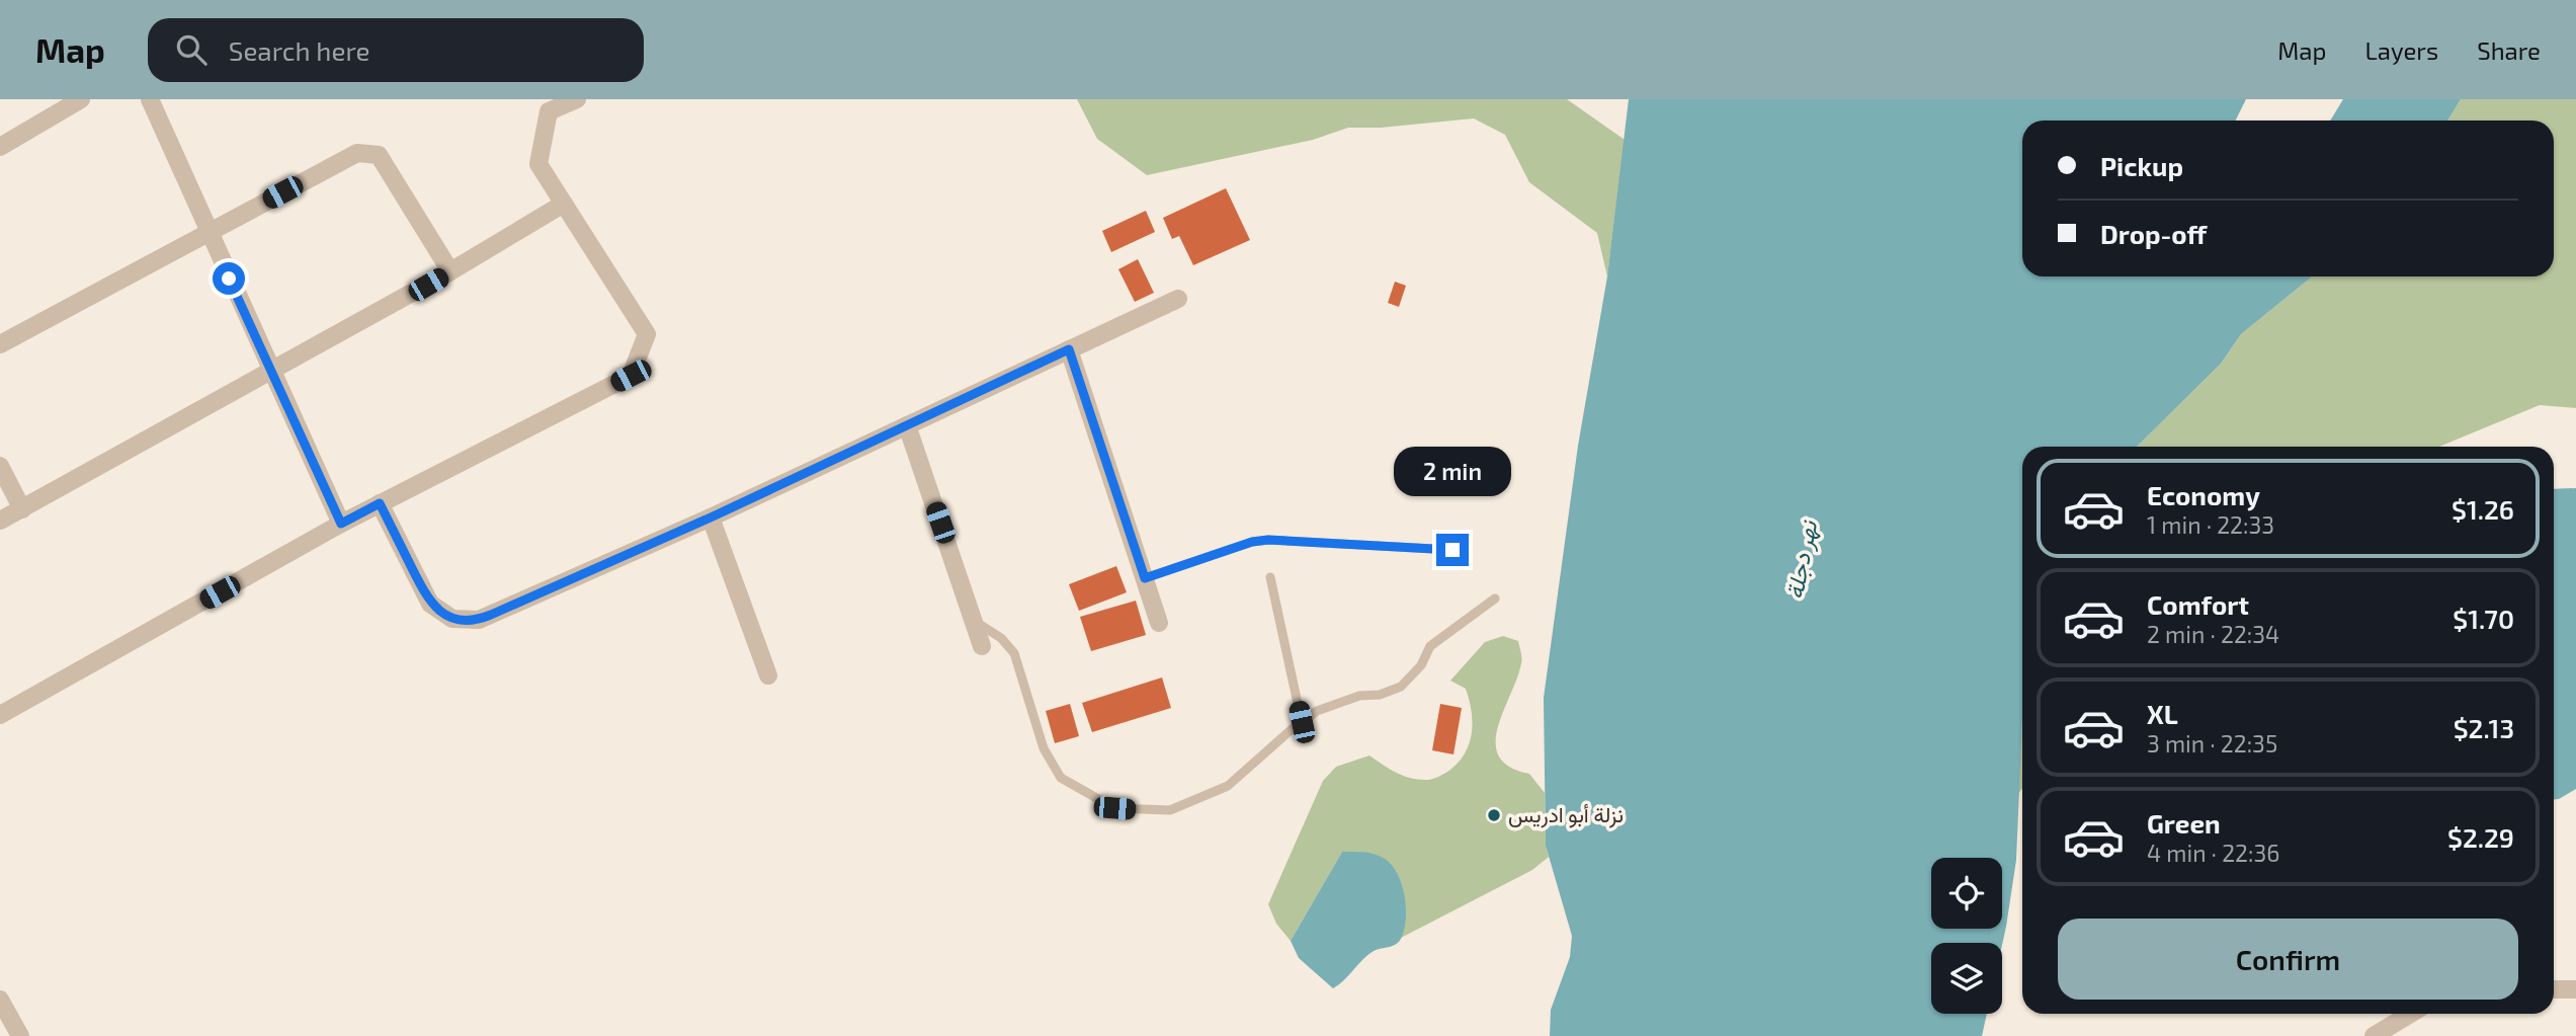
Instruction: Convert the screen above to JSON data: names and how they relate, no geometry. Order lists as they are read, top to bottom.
{
  "water": ["نهر دجلة"],
  "places": ["نزلة أبو ادريس"],
  "page": {
    "header": "Map",
    "search": "Search here",
    "nav": ["Map", "Layers", "Share"],
    "banner": ["Pickup", "Drop-off"],
    "bubble": "2 min",
    "list": [
      {
        "name": "Economy",
        "note": "1 min · 22:33",
        "value": "$1.26"
      },
      {
        "name": "Comfort",
        "note": "2 min · 22:34",
        "value": "$1.70"
      },
      {
        "name": "XL",
        "note": "3 min · 22:35",
        "value": "$2.13"
      },
      {
        "name": "Green",
        "note": "4 min · 22:36",
        "value": "$2.29"
      }
    ],
    "buttons": "Confirm"
  }
}
